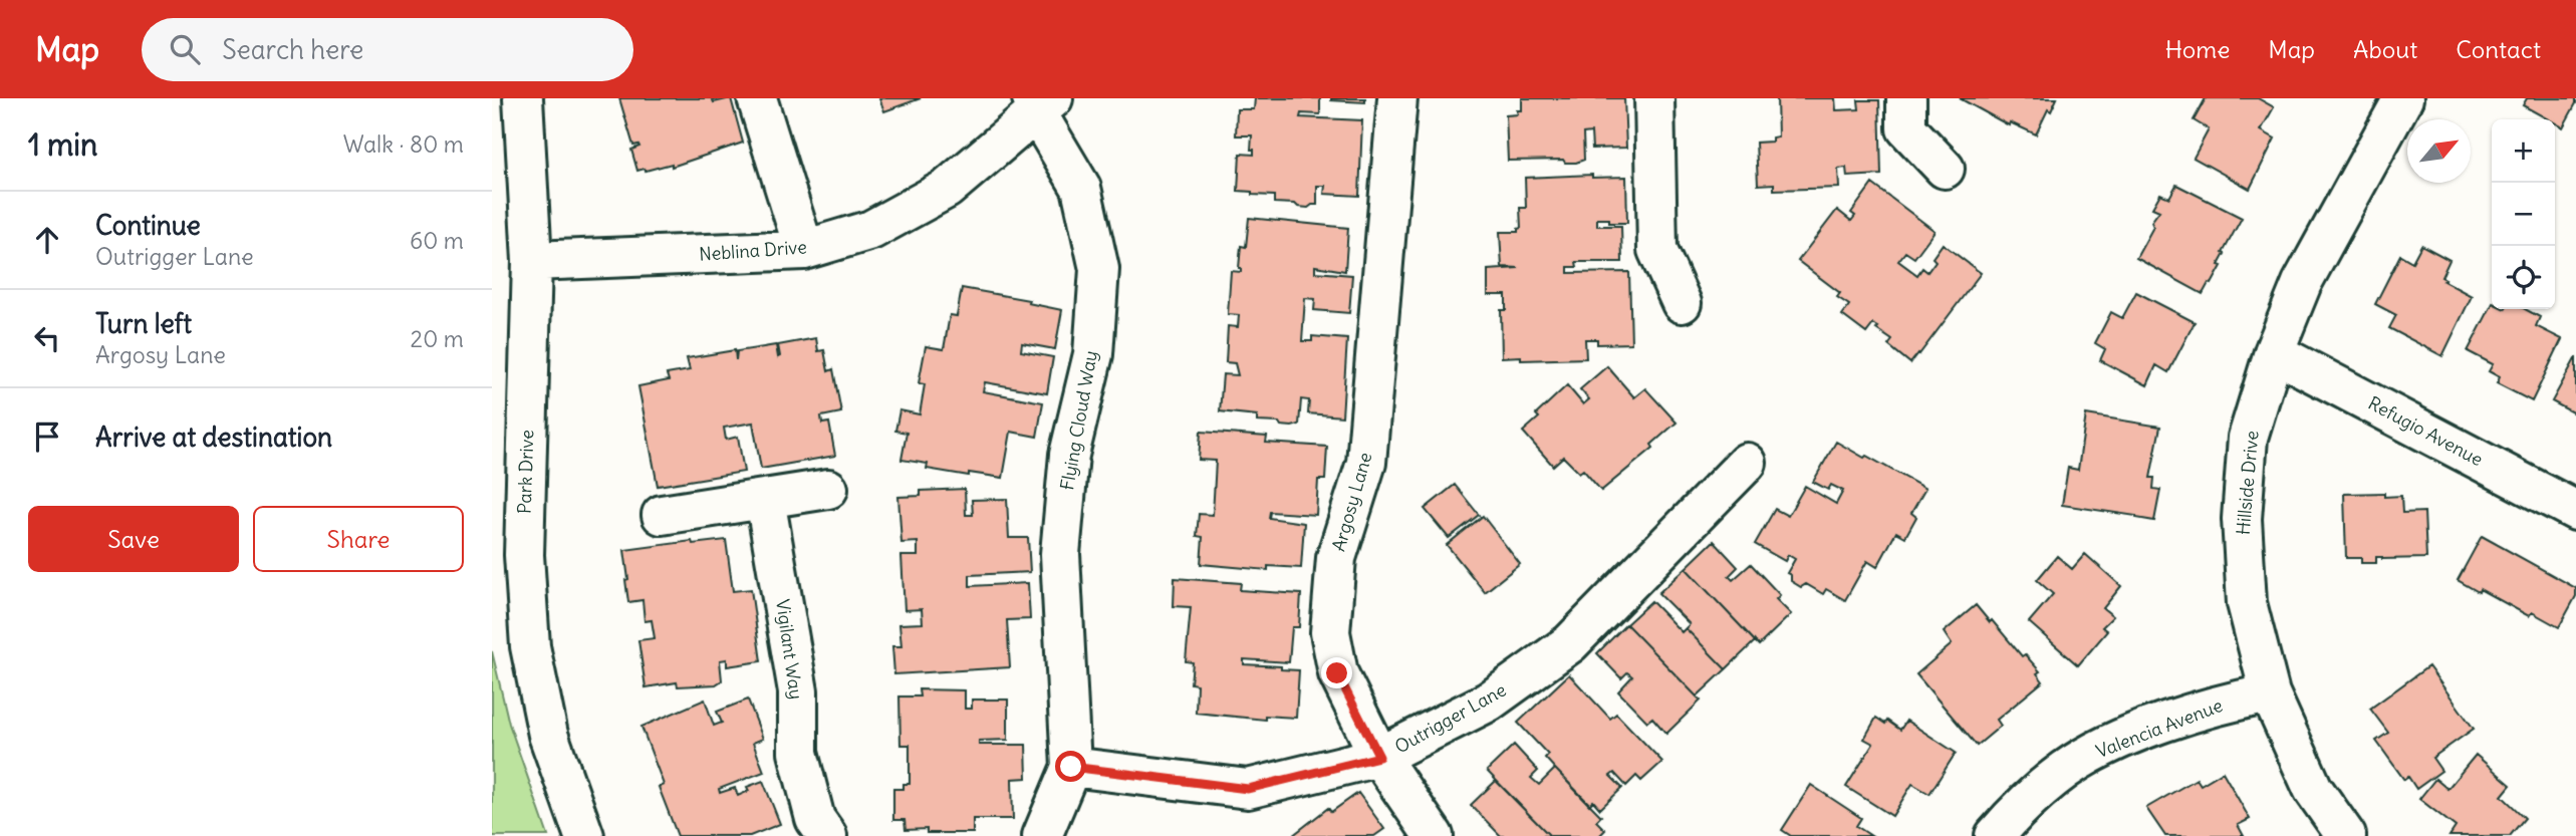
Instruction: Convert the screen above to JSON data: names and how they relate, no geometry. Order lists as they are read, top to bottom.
{
  "streets": {
    "street": [
      "Neblina Drive",
      "Flying Cloud Way",
      "Refugio Avenue",
      "Park Drive",
      "Hillside Drive",
      "Argosy Lane",
      "Vigilant Way",
      "Outrigger Lane",
      "Valencia Avenue"
    ]
  },
  "crossings": [
    ["Neblina Drive", "Flying Cloud Way"],
    ["Neblina Drive", "Park Drive"],
    ["Flying Cloud Way", "Outrigger Lane"],
    ["Refugio Avenue", "Hillside Drive"],
    ["Hillside Drive", "Valencia Avenue"],
    ["Argosy Lane", "Outrigger Lane"]
  ],
  "north": "top right",
  "page": {
    "header": "Map",
    "search": "Search here",
    "nav": [
      "Home",
      "Map",
      "About",
      "Contact"
    ],
    "heading": ["1 min", "Walk · 80 m"],
    "map_buttons": ["+", "−"],
    "list": [
      ["Continue", "Outrigger Lane", "60 m"],
      ["Turn left", "Argosy Lane", "20 m"],
      "Arrive at destination"
    ],
    "buttons": ["Save", "Share"]
  }
}
